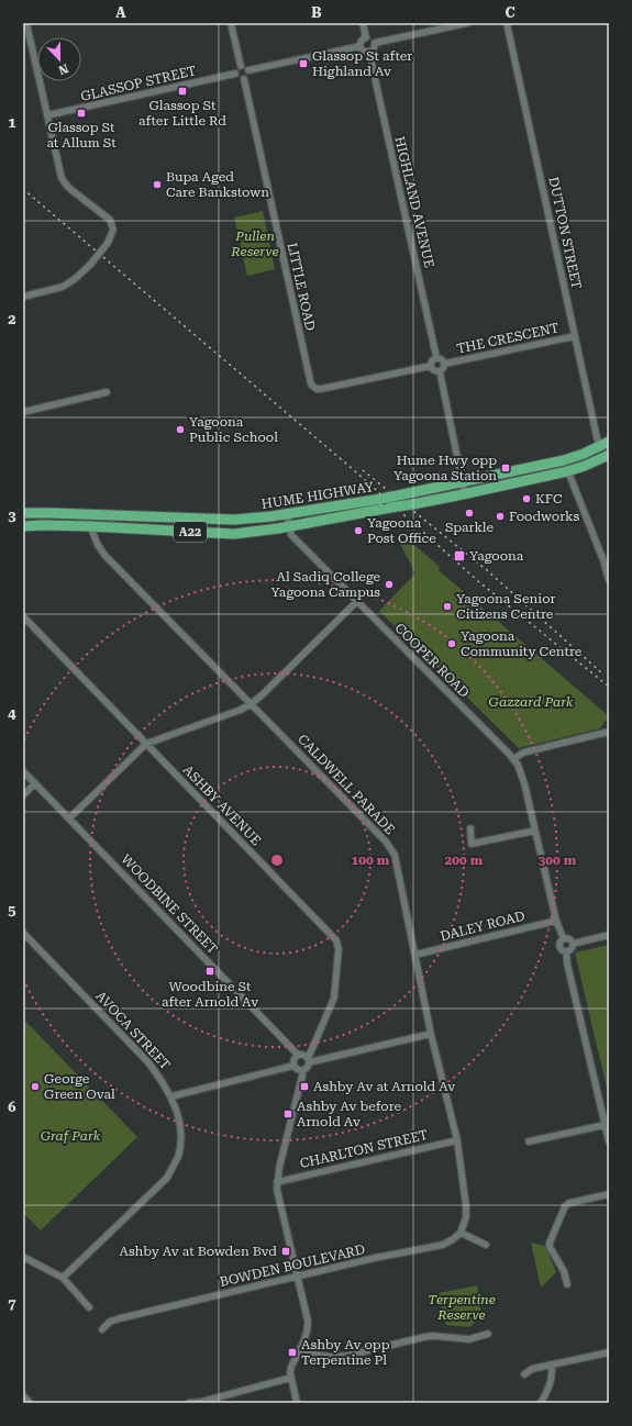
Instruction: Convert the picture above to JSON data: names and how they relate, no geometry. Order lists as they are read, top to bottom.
{
  "streets": {
    "highway": ["HUME HIGHWAY", "A22"],
    "street": [
      "GLASSOP STREET",
      "HIGHLAND AVENUE",
      "DUTTON STREET",
      "LITTLE ROAD",
      "THE CRESCENT",
      "COOPER ROAD",
      "CALDWELL PARADE",
      "ASHBY AVENUE",
      "WOODBINE STREET",
      "DALEY ROAD",
      "AVOCA STREET",
      "CHARLTON STREET",
      "BOWDEN BOULEVARD"
    ]
  },
  "crossings": [
    ["GLASSOP STREET", "LITTLE ROAD"],
    ["HIGHLAND AVENUE", "LITTLE ROAD"],
    ["HIGHLAND AVENUE", "THE CRESCENT"],
    ["DUTTON STREET", "THE CRESCENT"],
    ["DUTTON STREET", "HUME HIGHWAY"],
    ["LITTLE ROAD", "THE CRESCENT"],
    ["HUME HIGHWAY", "COOPER ROAD"],
    ["HUME HIGHWAY", "CALDWELL PARADE"],
    ["COOPER ROAD", "DALEY ROAD"],
    ["CALDWELL PARADE", "DALEY ROAD"],
    ["CALDWELL PARADE", "CHARLTON STREET"],
    ["CALDWELL PARADE", "BOWDEN BOULEVARD"],
    ["ASHBY AVENUE", "WOODBINE STREET"]
  ],
  "parks": [
    "Pullen Reserve",
    "Gazzard Park",
    "Graf Park",
    "Terpentine Reserve"
  ],
  "places": {
    "transit": [
      "Glassop St after Highland Av",
      "Glassop St after Little Rd",
      "Glassop St at Allum St",
      "Hume Hwy opp Yagoona Station",
      "Yagoona",
      "Woodbine St after Arnold Av",
      "Ashby Av at Arnold Av",
      "Ashby Av before Arnold Av",
      "Ashby Av at Bowden Bvd",
      "Ashby Av opp Terpentine Pl"
    ],
    "other": [
      "Bupa Aged Care Bankstown",
      "Yagoona Public School",
      "KFC",
      "Sparkle",
      "Foodworks",
      "Yagoona Post Office",
      "Al Sadiq College Yagoona Campus",
      "Yagoona Senior Citizens Centre",
      "Yagoona Community Centre",
      "George Green Oval"
    ]
  },
  "north": "bottom",
  "grid": {
    "columns": ["A", "B", "C"],
    "rows": [
      "1",
      "2",
      "3",
      "4",
      "5",
      "6",
      "7"
    ]
  },
  "rings": ["100 m", "200 m", "300 m"]
}
